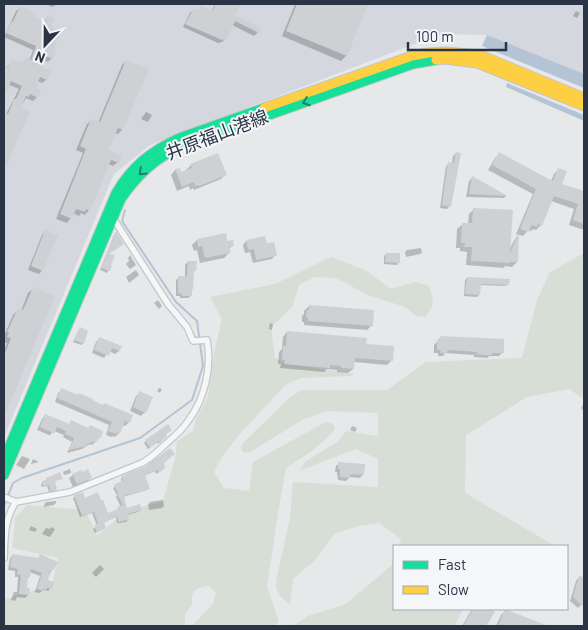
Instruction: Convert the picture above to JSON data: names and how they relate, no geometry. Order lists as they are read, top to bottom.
{
  "streets": {
    "main road": ["井原福山港線"]
  },
  "legend": ["Fast", "Slow"],
  "scale_bar": "100 m",
  "north": "bottom"
}
